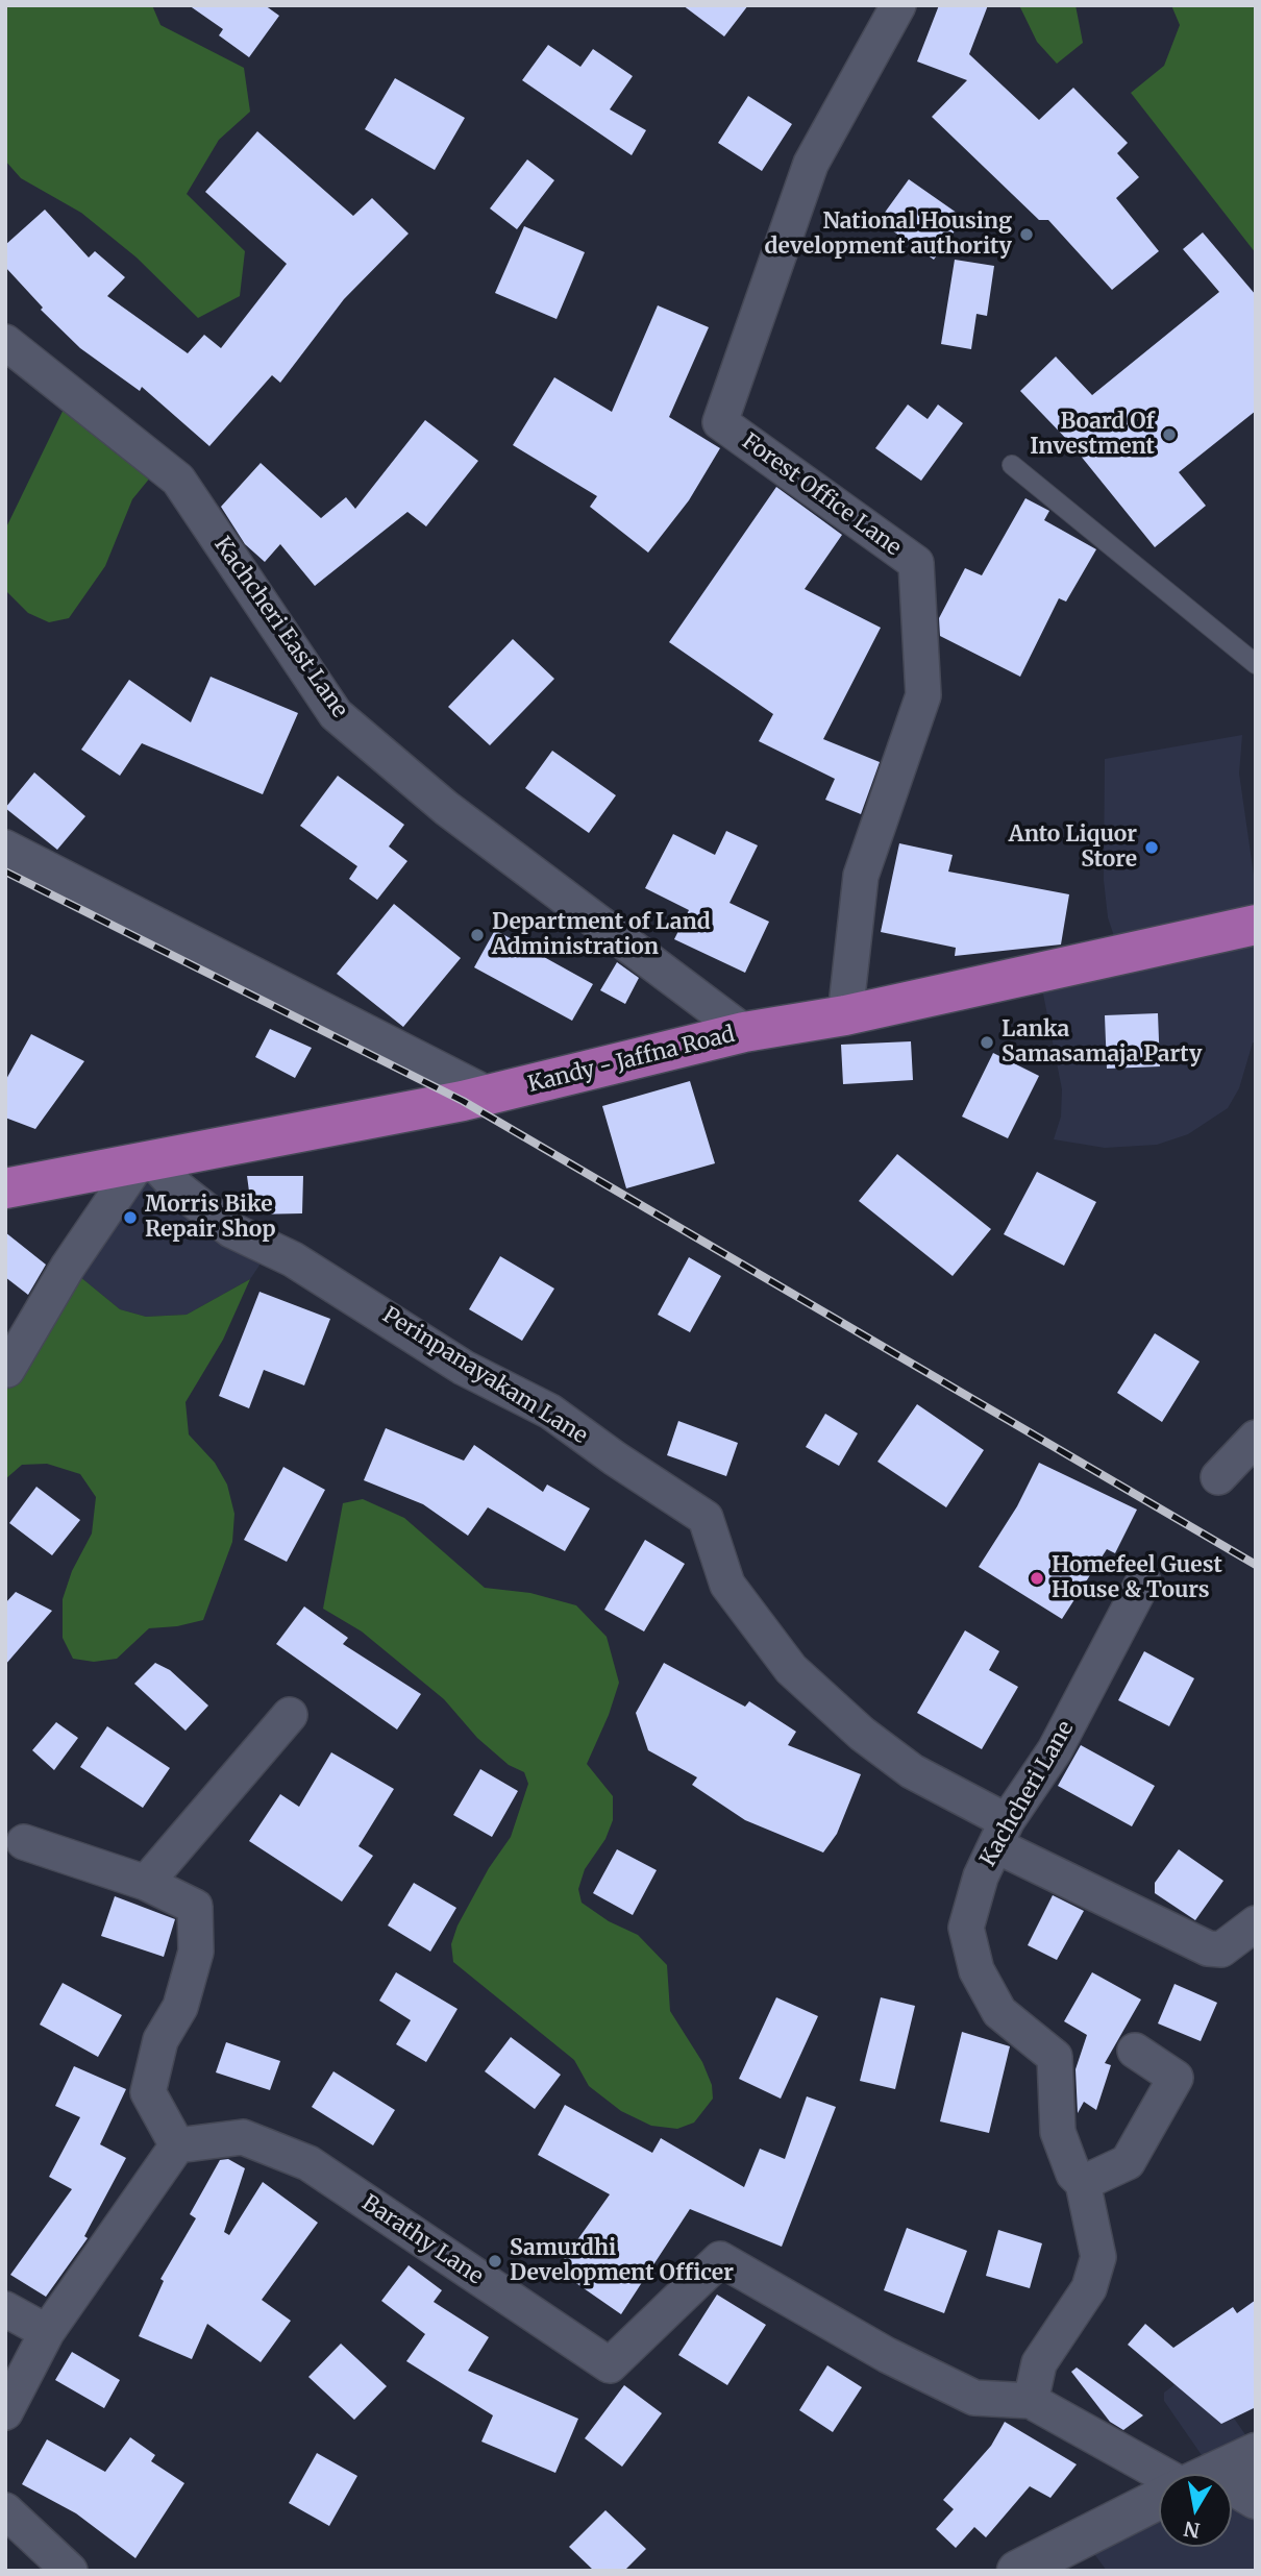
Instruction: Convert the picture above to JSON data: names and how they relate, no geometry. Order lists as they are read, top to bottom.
{
  "streets": {
    "highway": ["Kandy - Jaffna Road"],
    "street": [
      "Forest Office Lane",
      "Kachcheri East Lane",
      "Perinpanayakam Lane",
      "Kachcheri Lane",
      "Barathy Lane"
    ]
  },
  "crossings": [
    ["Forest Office Lane", "Kandy - Jaffna Road"],
    ["Kachcheri East Lane", "Kandy - Jaffna Road"],
    ["Kandy - Jaffna Road", "Perinpanayakam Lane"],
    ["Perinpanayakam Lane", "Kachcheri Lane"],
    ["Kachcheri Lane", "Barathy Lane"]
  ],
  "places": [
    "National Housing development authority",
    "Board Of Investment",
    "Anto Liquor Store",
    "Department of Land Administration",
    "Lanka Samasamaja Party",
    "Morris Bike Repair Shop",
    "Homefeel Guest House & Tours",
    "Samurdhi Development Officer"
  ],
  "north": "bottom"
}
